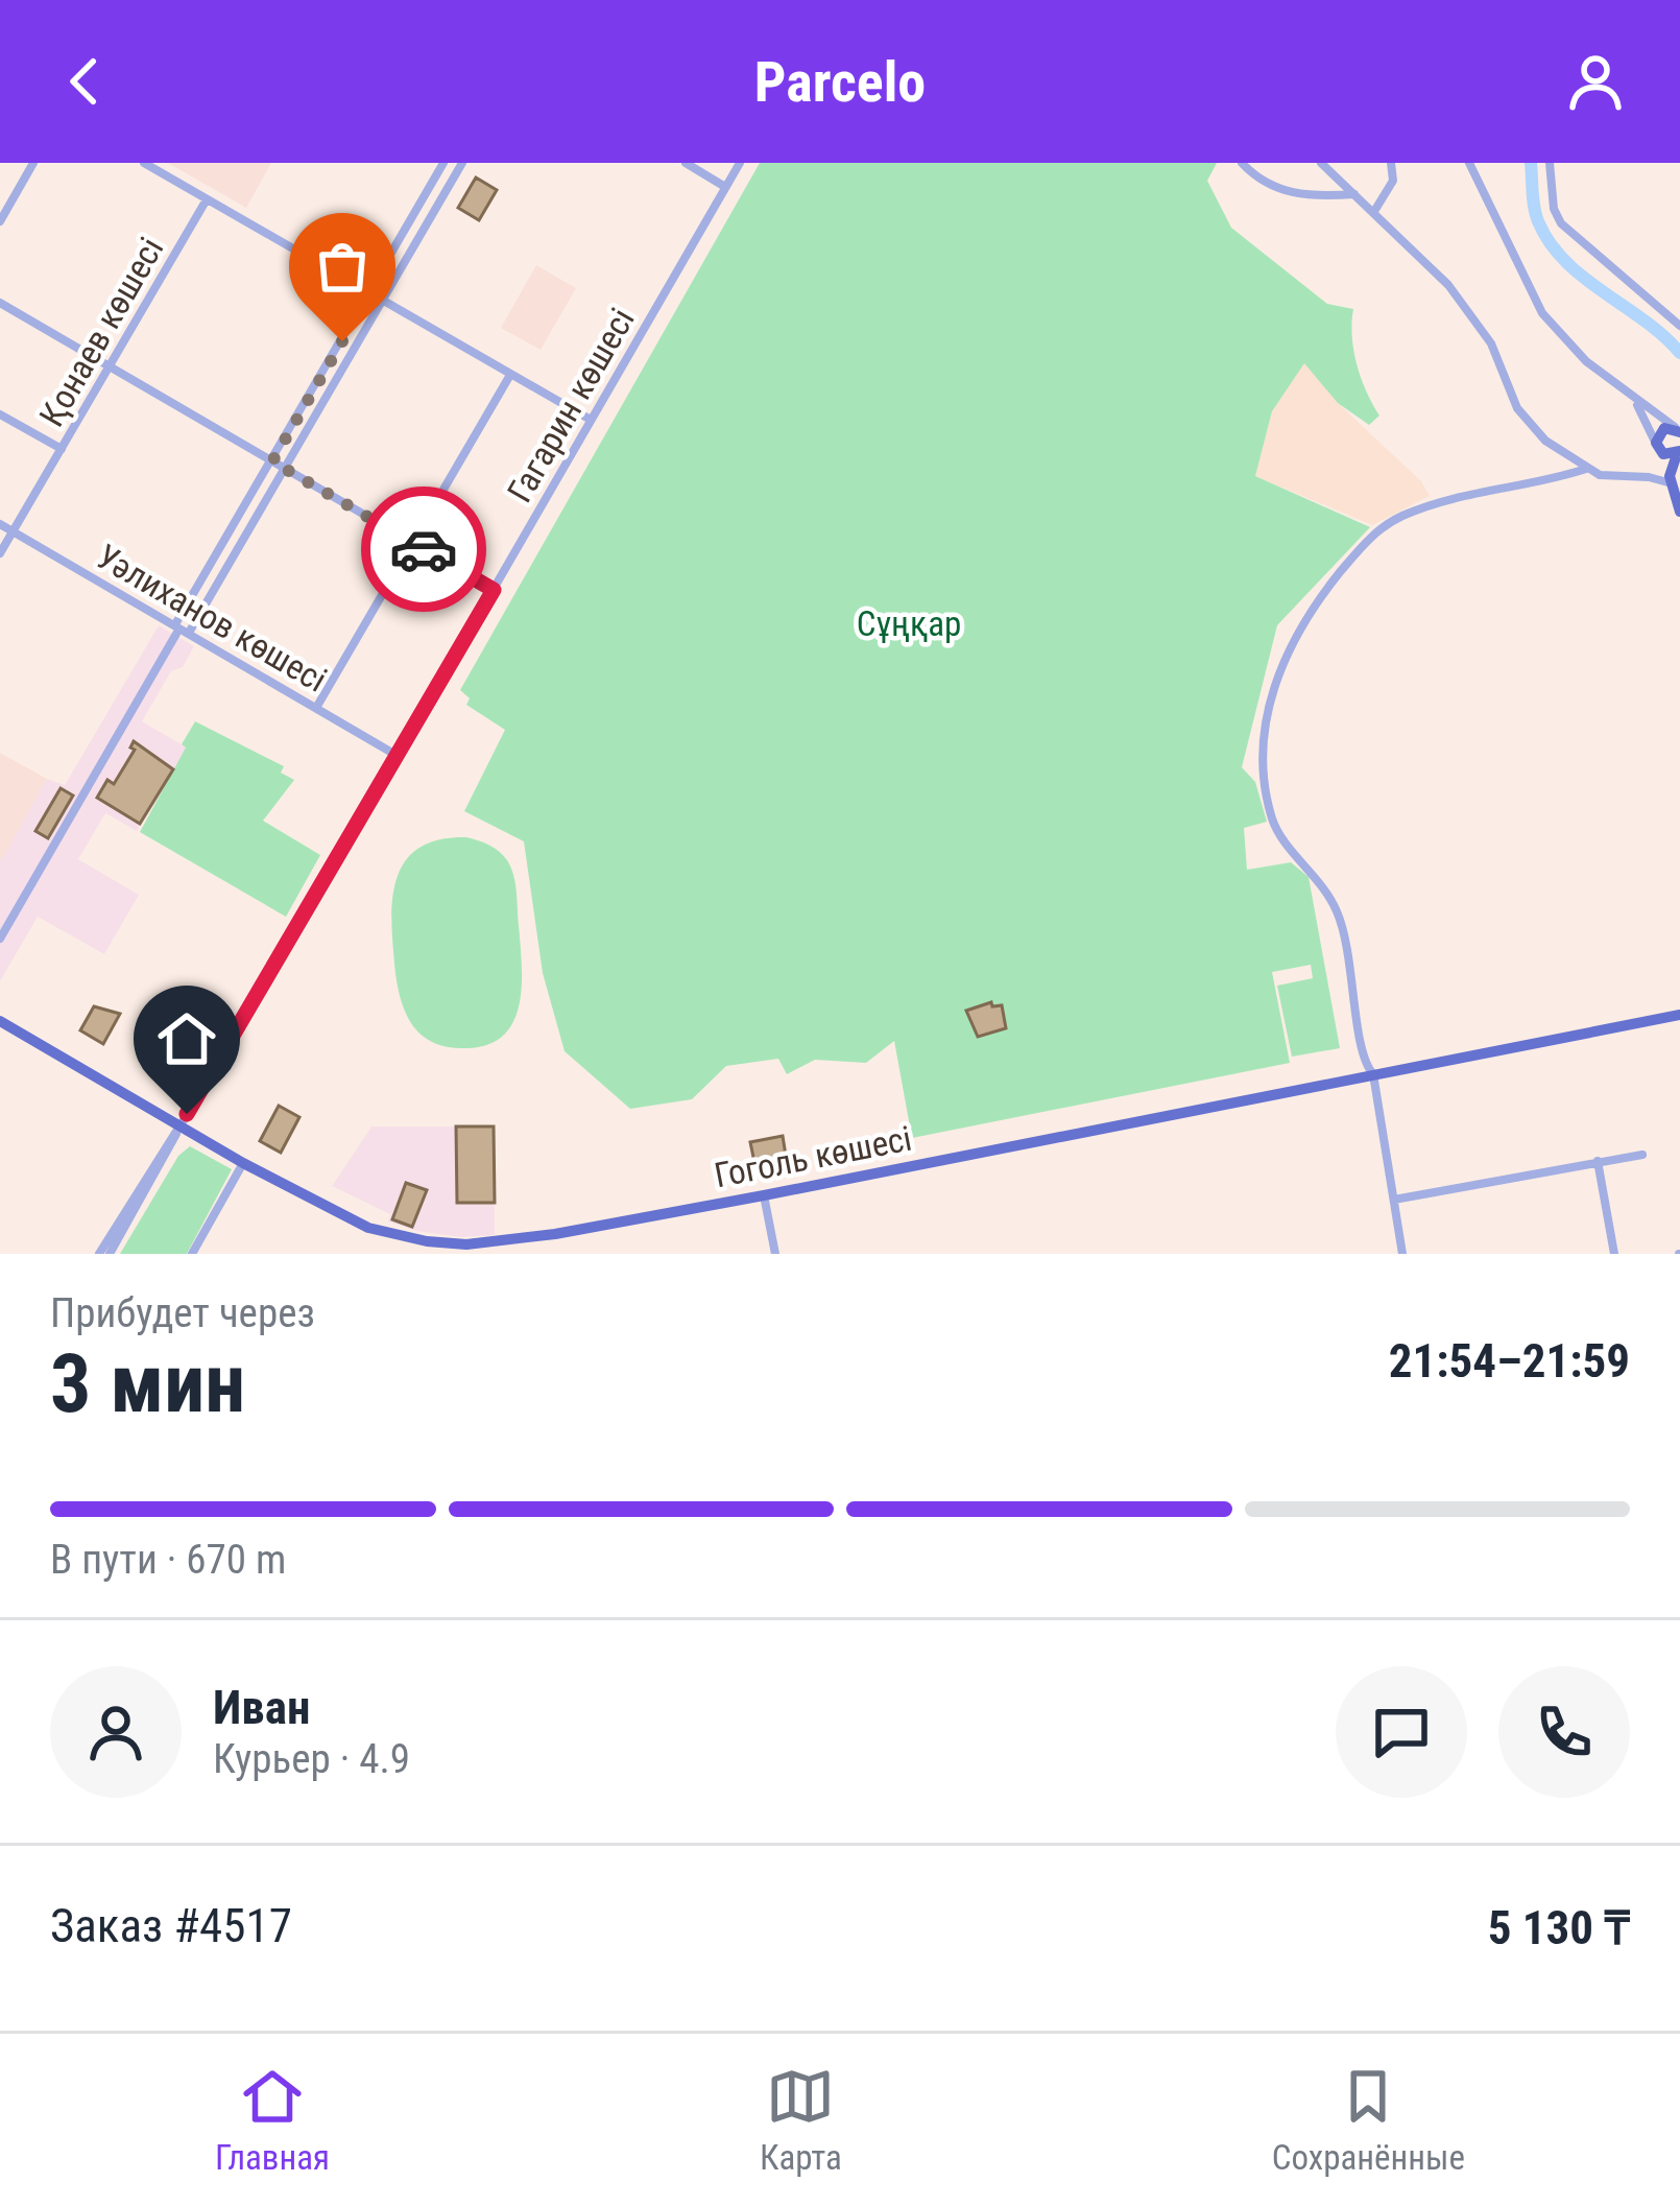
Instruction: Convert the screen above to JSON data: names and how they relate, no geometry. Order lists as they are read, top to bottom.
{
  "streets": {
    "main road": ["Гоголь көшесі"],
    "street": ["Қонаев көшесі", "Гагарин көшесі", "Уәлиханов көшесі"]
  },
  "crossings": [
    ["Қонаев көшесі", "Уәлиханов көшесі"],
    ["Гагарин көшесі", "Уәлиханов көшесі"],
    ["Гагарин көшесі", "Гоголь көшесі"]
  ],
  "parks": ["Сұңқар"],
  "page": {
    "header": "Parcelo",
    "heading": ["3 мин", "Прибудет через", "21:54–21:59"],
    "panel": [
      "Иван",
      "Курьер · 4.9",
      "Заказ #4517",
      "5 130 ₸"
    ],
    "bar": "В пути · 670 m",
    "tabs": ["Главная", "Карта", "Сохранённые"]
  }
}
